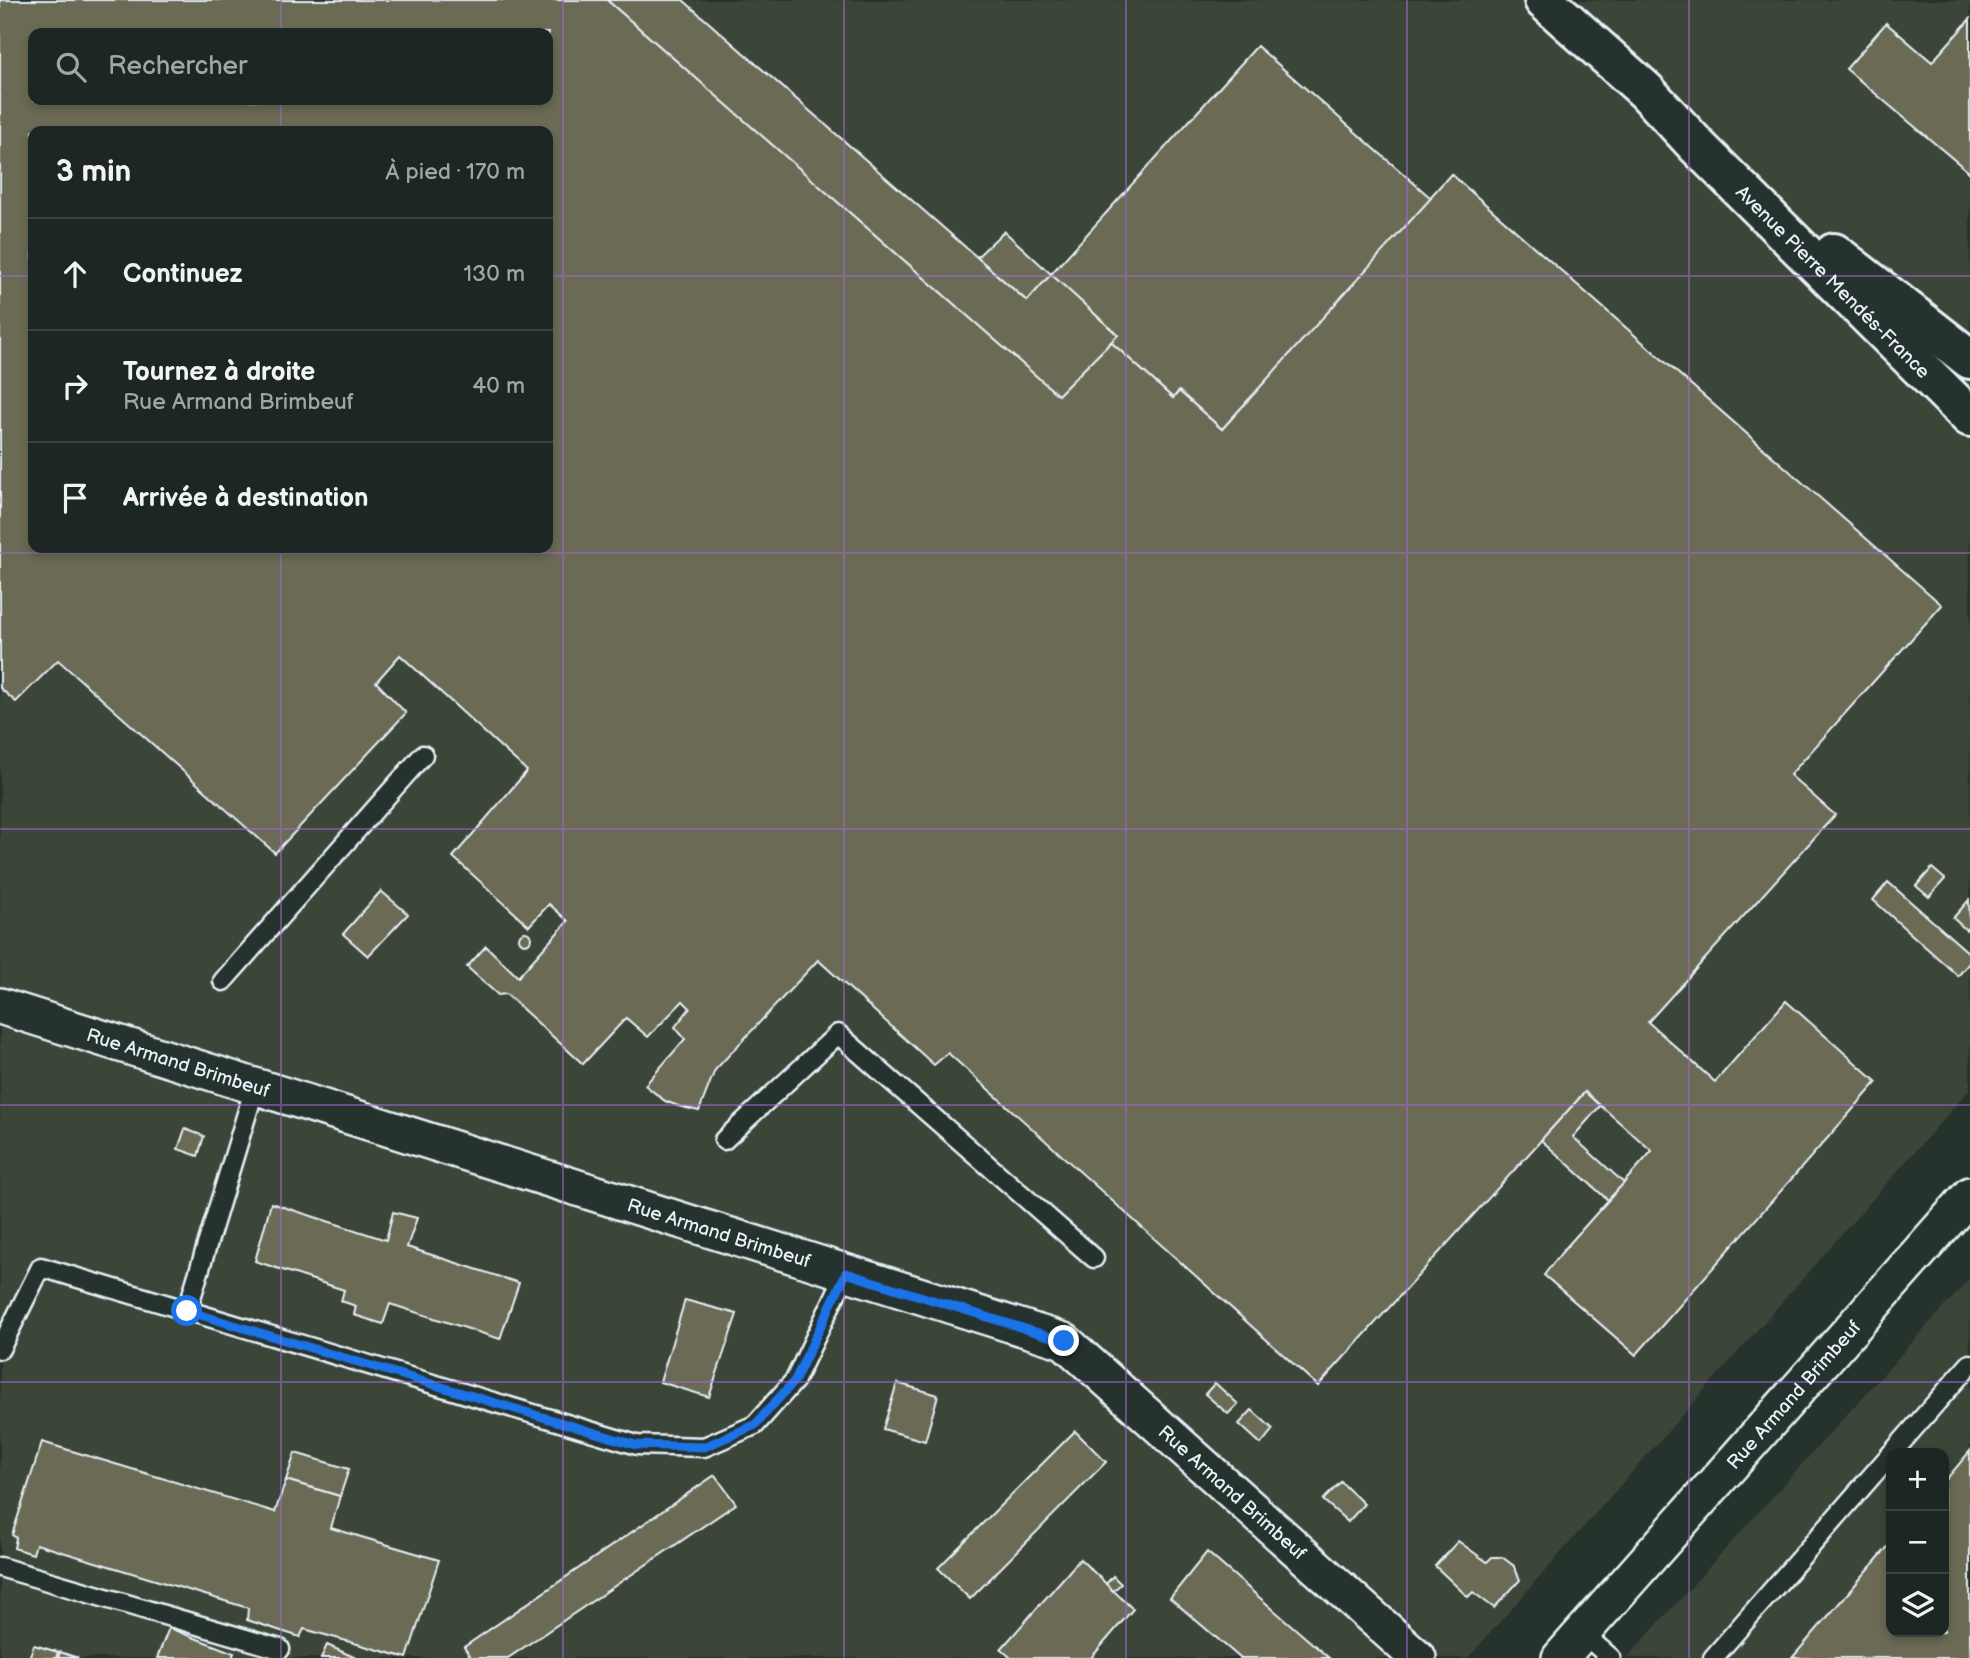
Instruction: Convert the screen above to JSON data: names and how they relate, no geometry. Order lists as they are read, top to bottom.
{
  "streets": {
    "main road": ["Avenue Pierre Mendés-France"],
    "street": ["Rue Armand Brimbeuf"]
  },
  "page": {
    "search": "Rechercher",
    "heading": ["3 min", "À pied · 170 m"],
    "list": [
      ["Continuez", "130 m"],
      ["Tournez à droite", "Rue Armand Brimbeuf", "40 m"],
      "Arrivée à destination"
    ],
    "map_buttons": ["+", "−"]
  }
}
